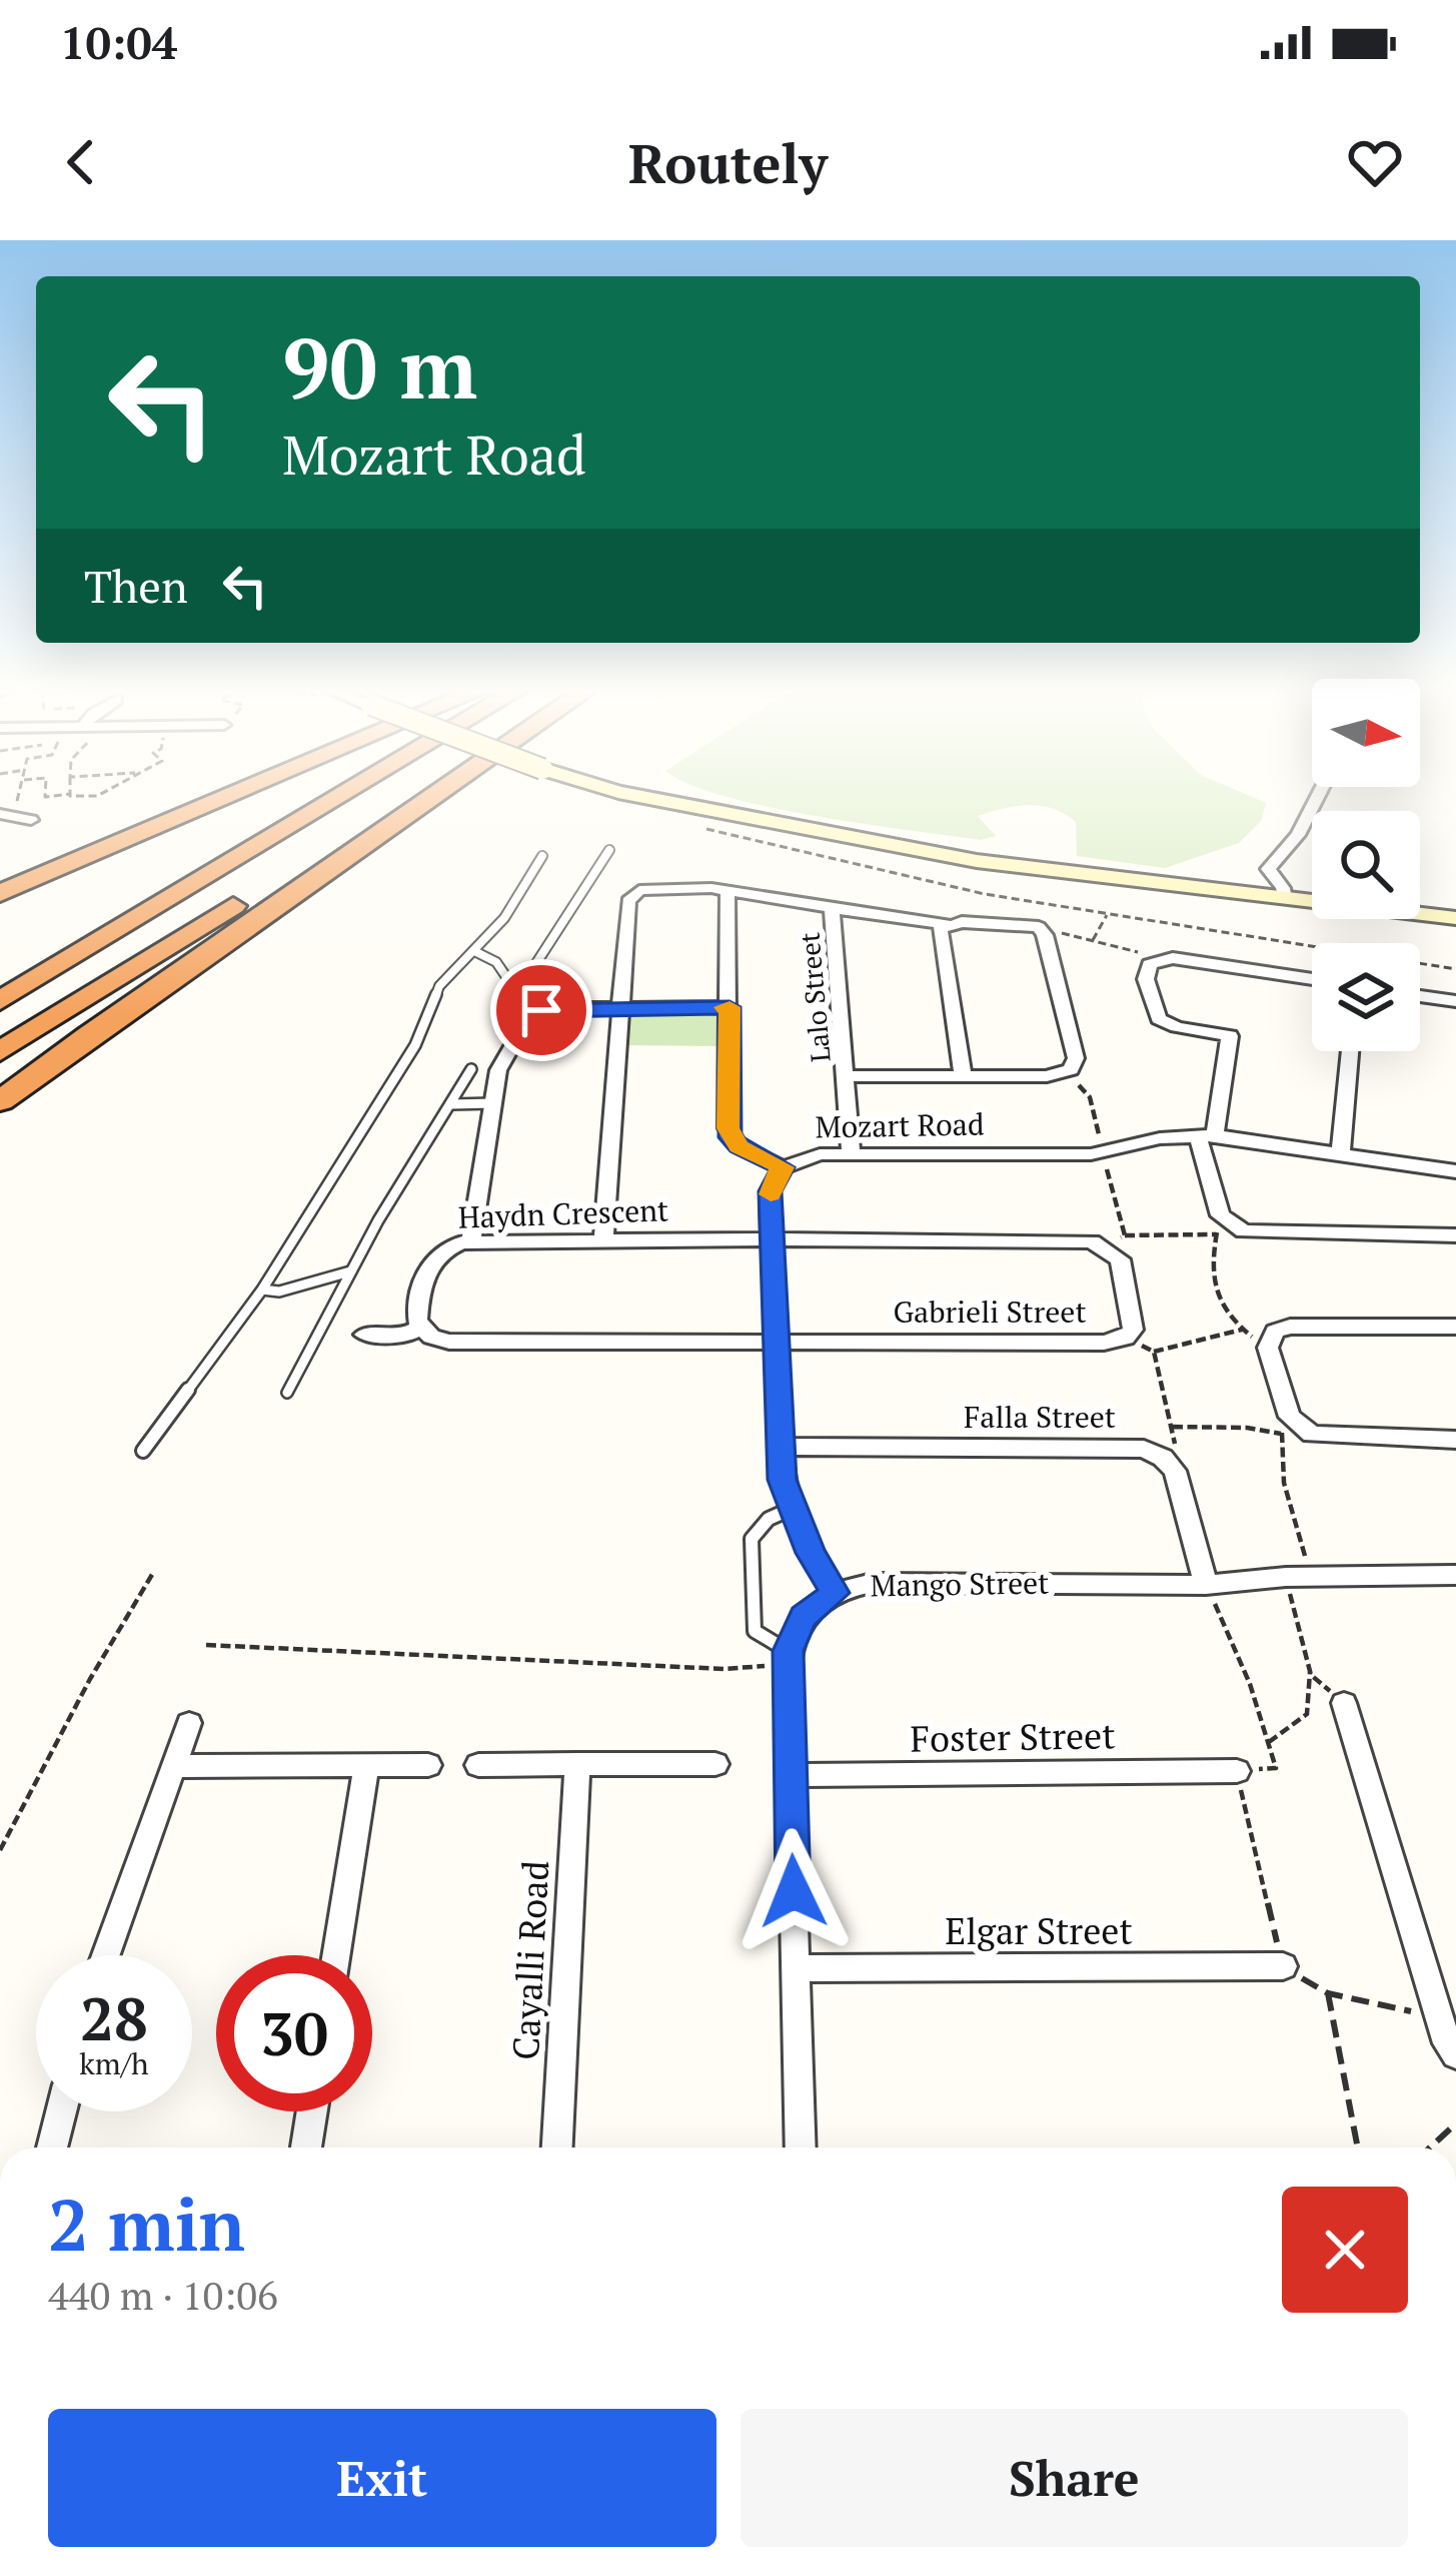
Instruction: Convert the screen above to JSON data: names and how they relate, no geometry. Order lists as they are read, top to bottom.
{
  "streets": {
    "street": [
      "Lalo Street",
      "Mozart Road",
      "Haydn Crescent",
      "Gabrieli Street",
      "Falla Street",
      "Mango Street",
      "Foster Street",
      "Elgar Street",
      "Cayalli Road"
    ]
  },
  "crossings": [
    ["Lalo Street", "Mozart Road"],
    ["Mozart Road", "Haydn Crescent"],
    ["Mozart Road", "Gabrieli Street"],
    ["Mozart Road", "Falla Street"],
    ["Mozart Road", "Mango Street"],
    ["Haydn Crescent", "Gabrieli Street"]
  ],
  "north": "right",
  "page": {
    "status": "10:04",
    "header": "Routely",
    "turn": ["90 m", "Mozart Road"],
    "then": "Then",
    "speed": "28 km/h",
    "limit": "30",
    "heading": ["2 min", "440 m · 10:06"],
    "buttons": ["Exit", "Share"]
  }
}
